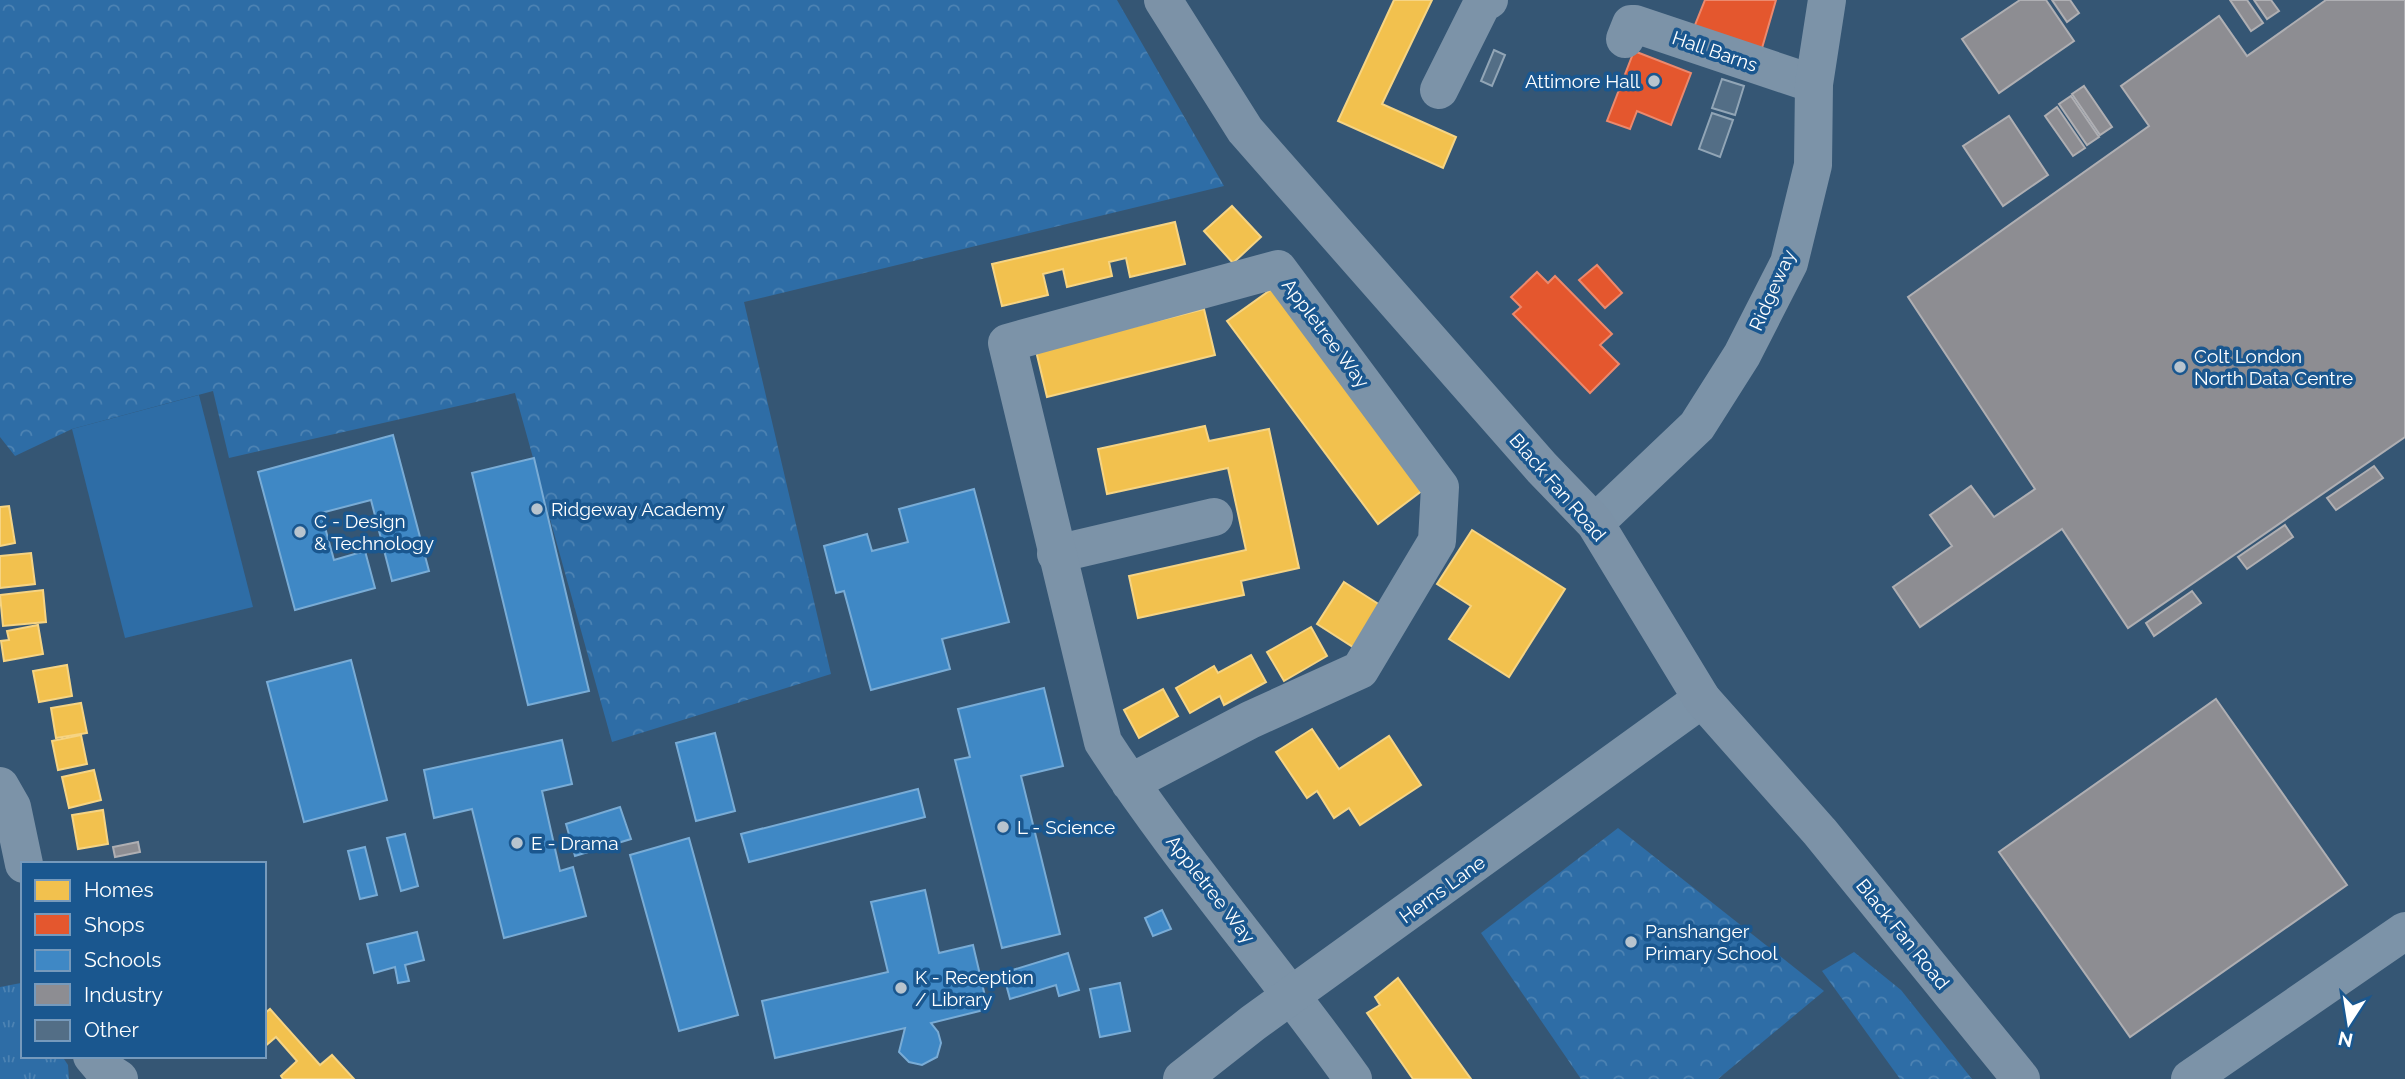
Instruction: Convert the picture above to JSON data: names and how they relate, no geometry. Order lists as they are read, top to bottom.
{
  "streets": {
    "main road": ["Black Fan Road"],
    "street": [
      "Hall Barns",
      "Ridgeway",
      "Appletree Way",
      "Herns Lane"
    ]
  },
  "crossings": [
    ["Hall Barns", "Ridgeway"],
    ["Ridgeway", "Black Fan Road"],
    ["Appletree Way", "Herns Lane"],
    ["Black Fan Road", "Herns Lane"]
  ],
  "places": [
    "Attimore Hall",
    "Colt London North Data Centre",
    "Ridgeway Academy",
    "C - Design & Technology",
    "L - Science",
    "E - Drama",
    "Panshanger Primary School",
    "K - Reception / Library"
  ],
  "legend": [
    "Homes",
    "Shops",
    "Schools",
    "Industry",
    "Other"
  ],
  "north": "bottom"
}
